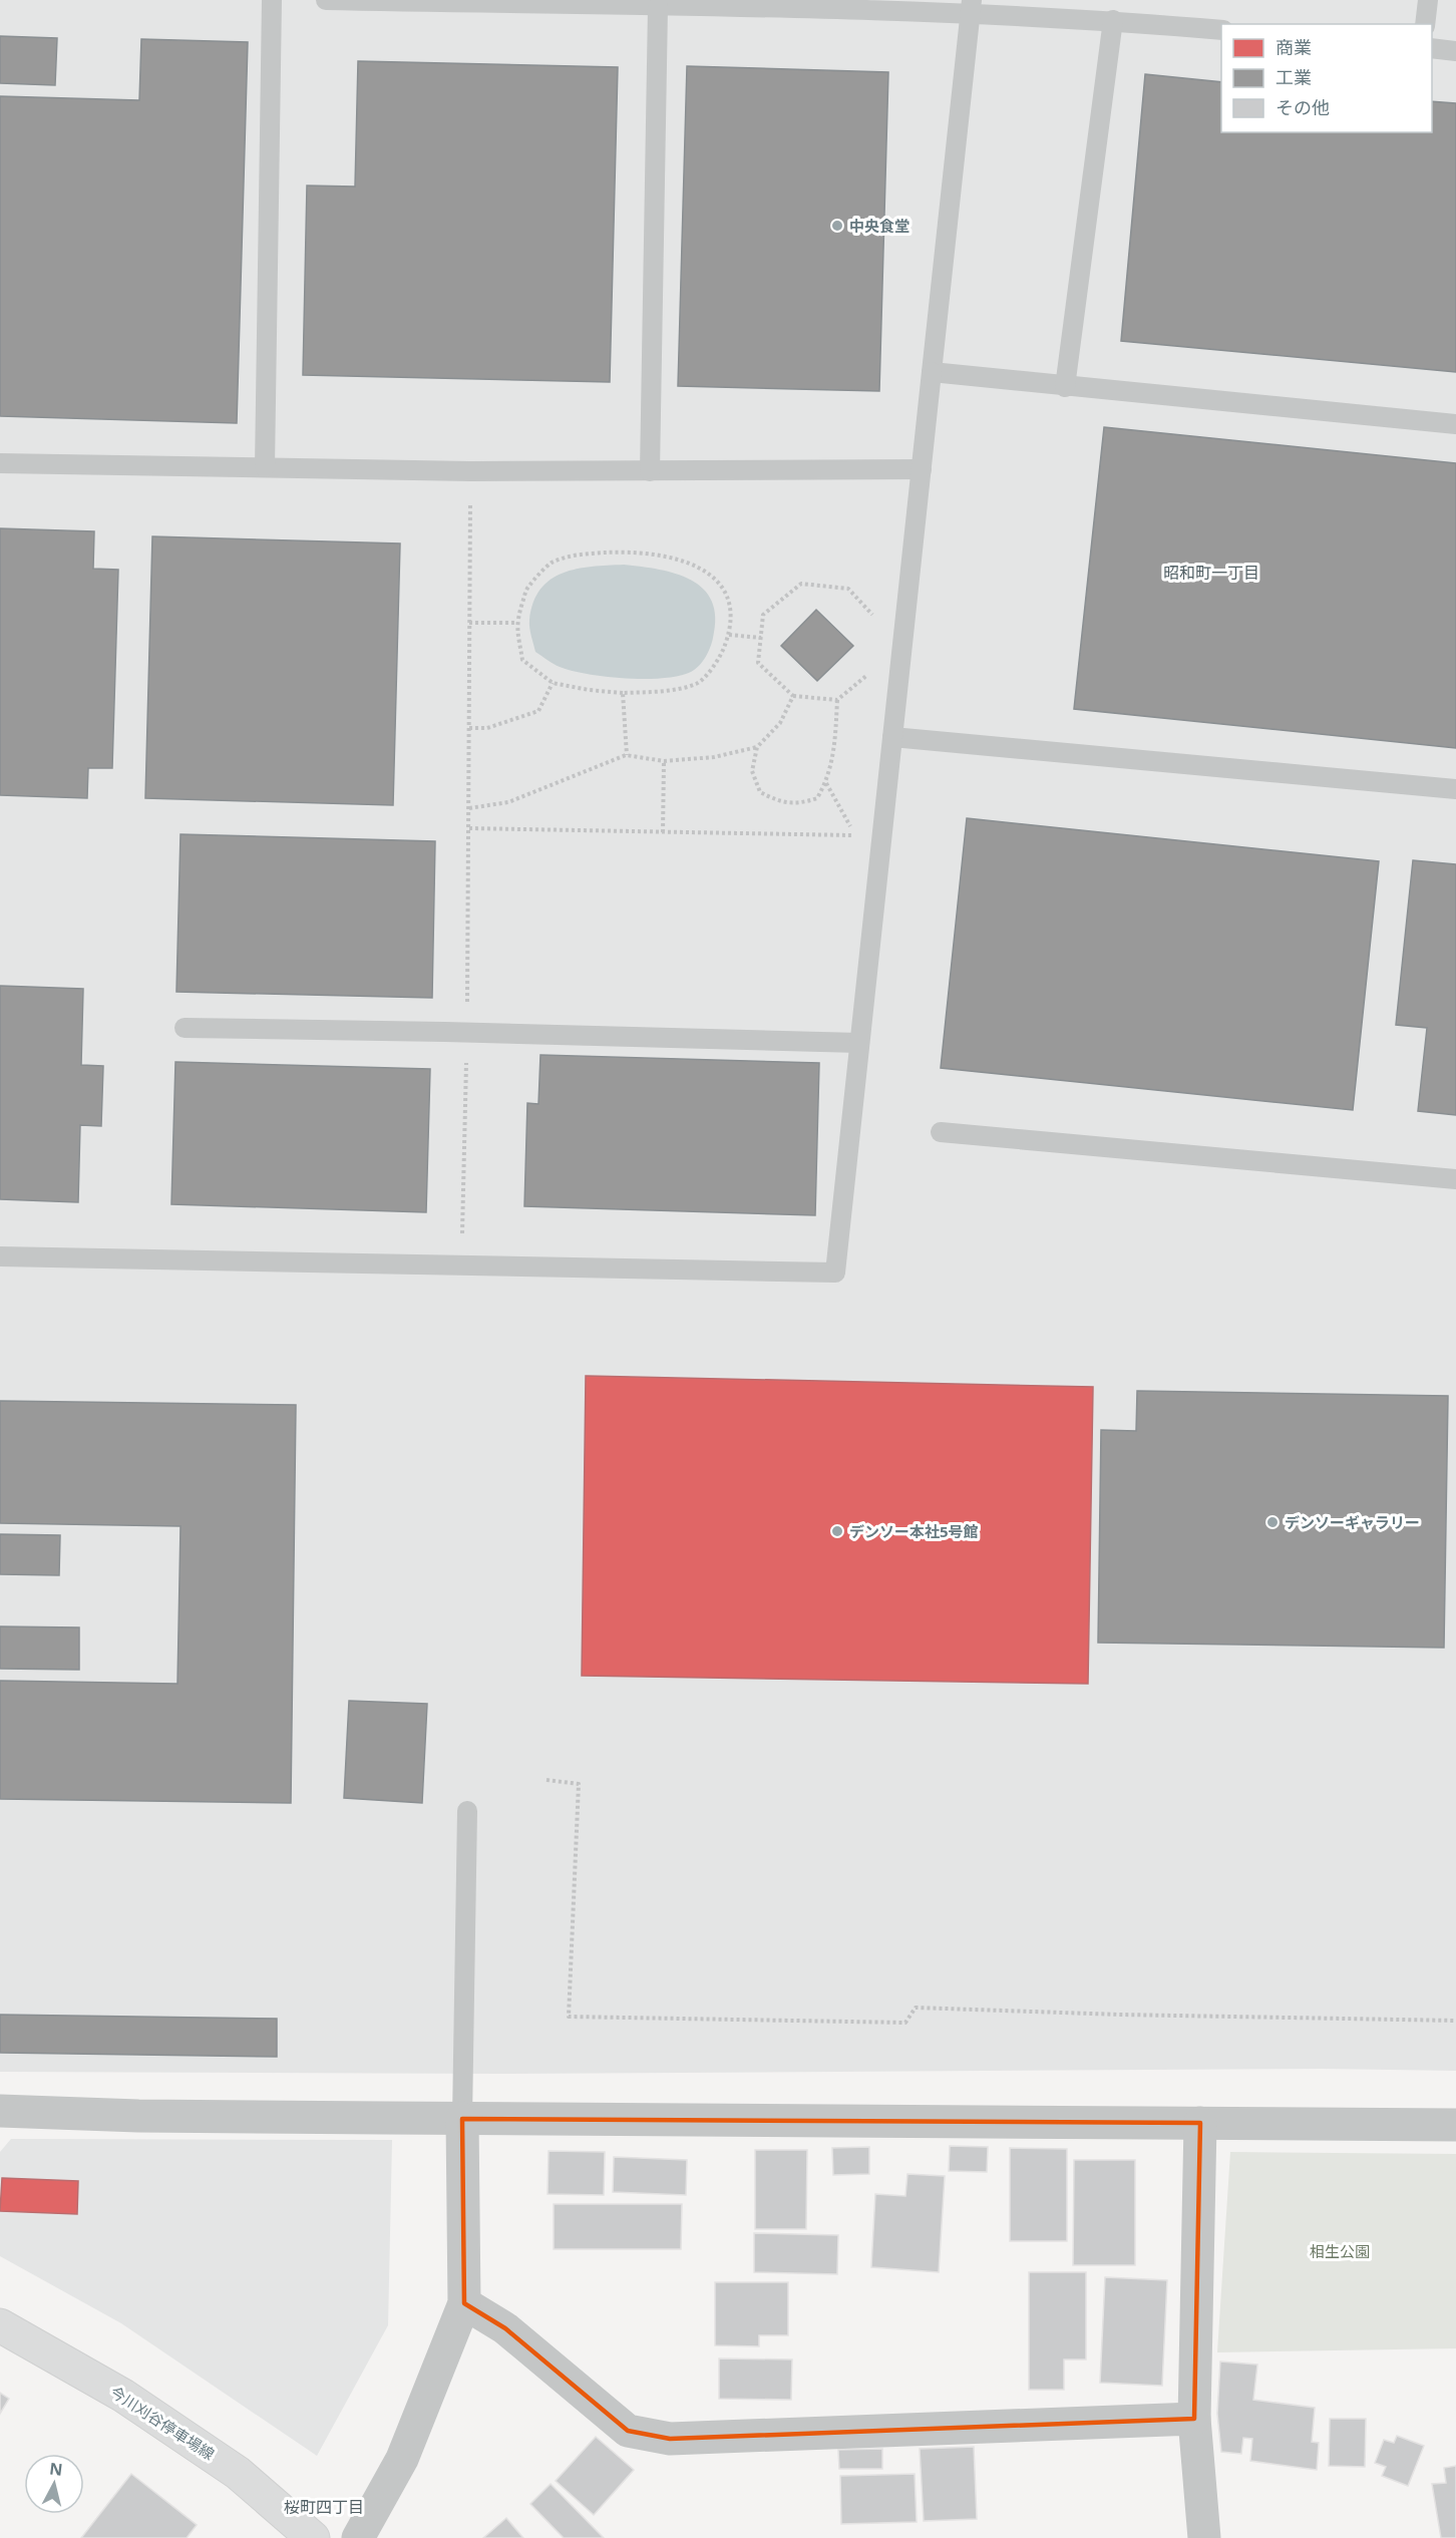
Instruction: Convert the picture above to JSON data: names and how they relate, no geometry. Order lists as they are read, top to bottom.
{
  "streets": {
    "main road": ["今川刈谷停車場線"]
  },
  "districts": ["昭和町一丁目", "桜町四丁目"],
  "parks": ["相生公園"],
  "places": ["中央食堂", "デンソーギャラリー", "デンソー本社5号館"],
  "legend": ["商業", "工業", "その他"],
  "north": "top"
}
